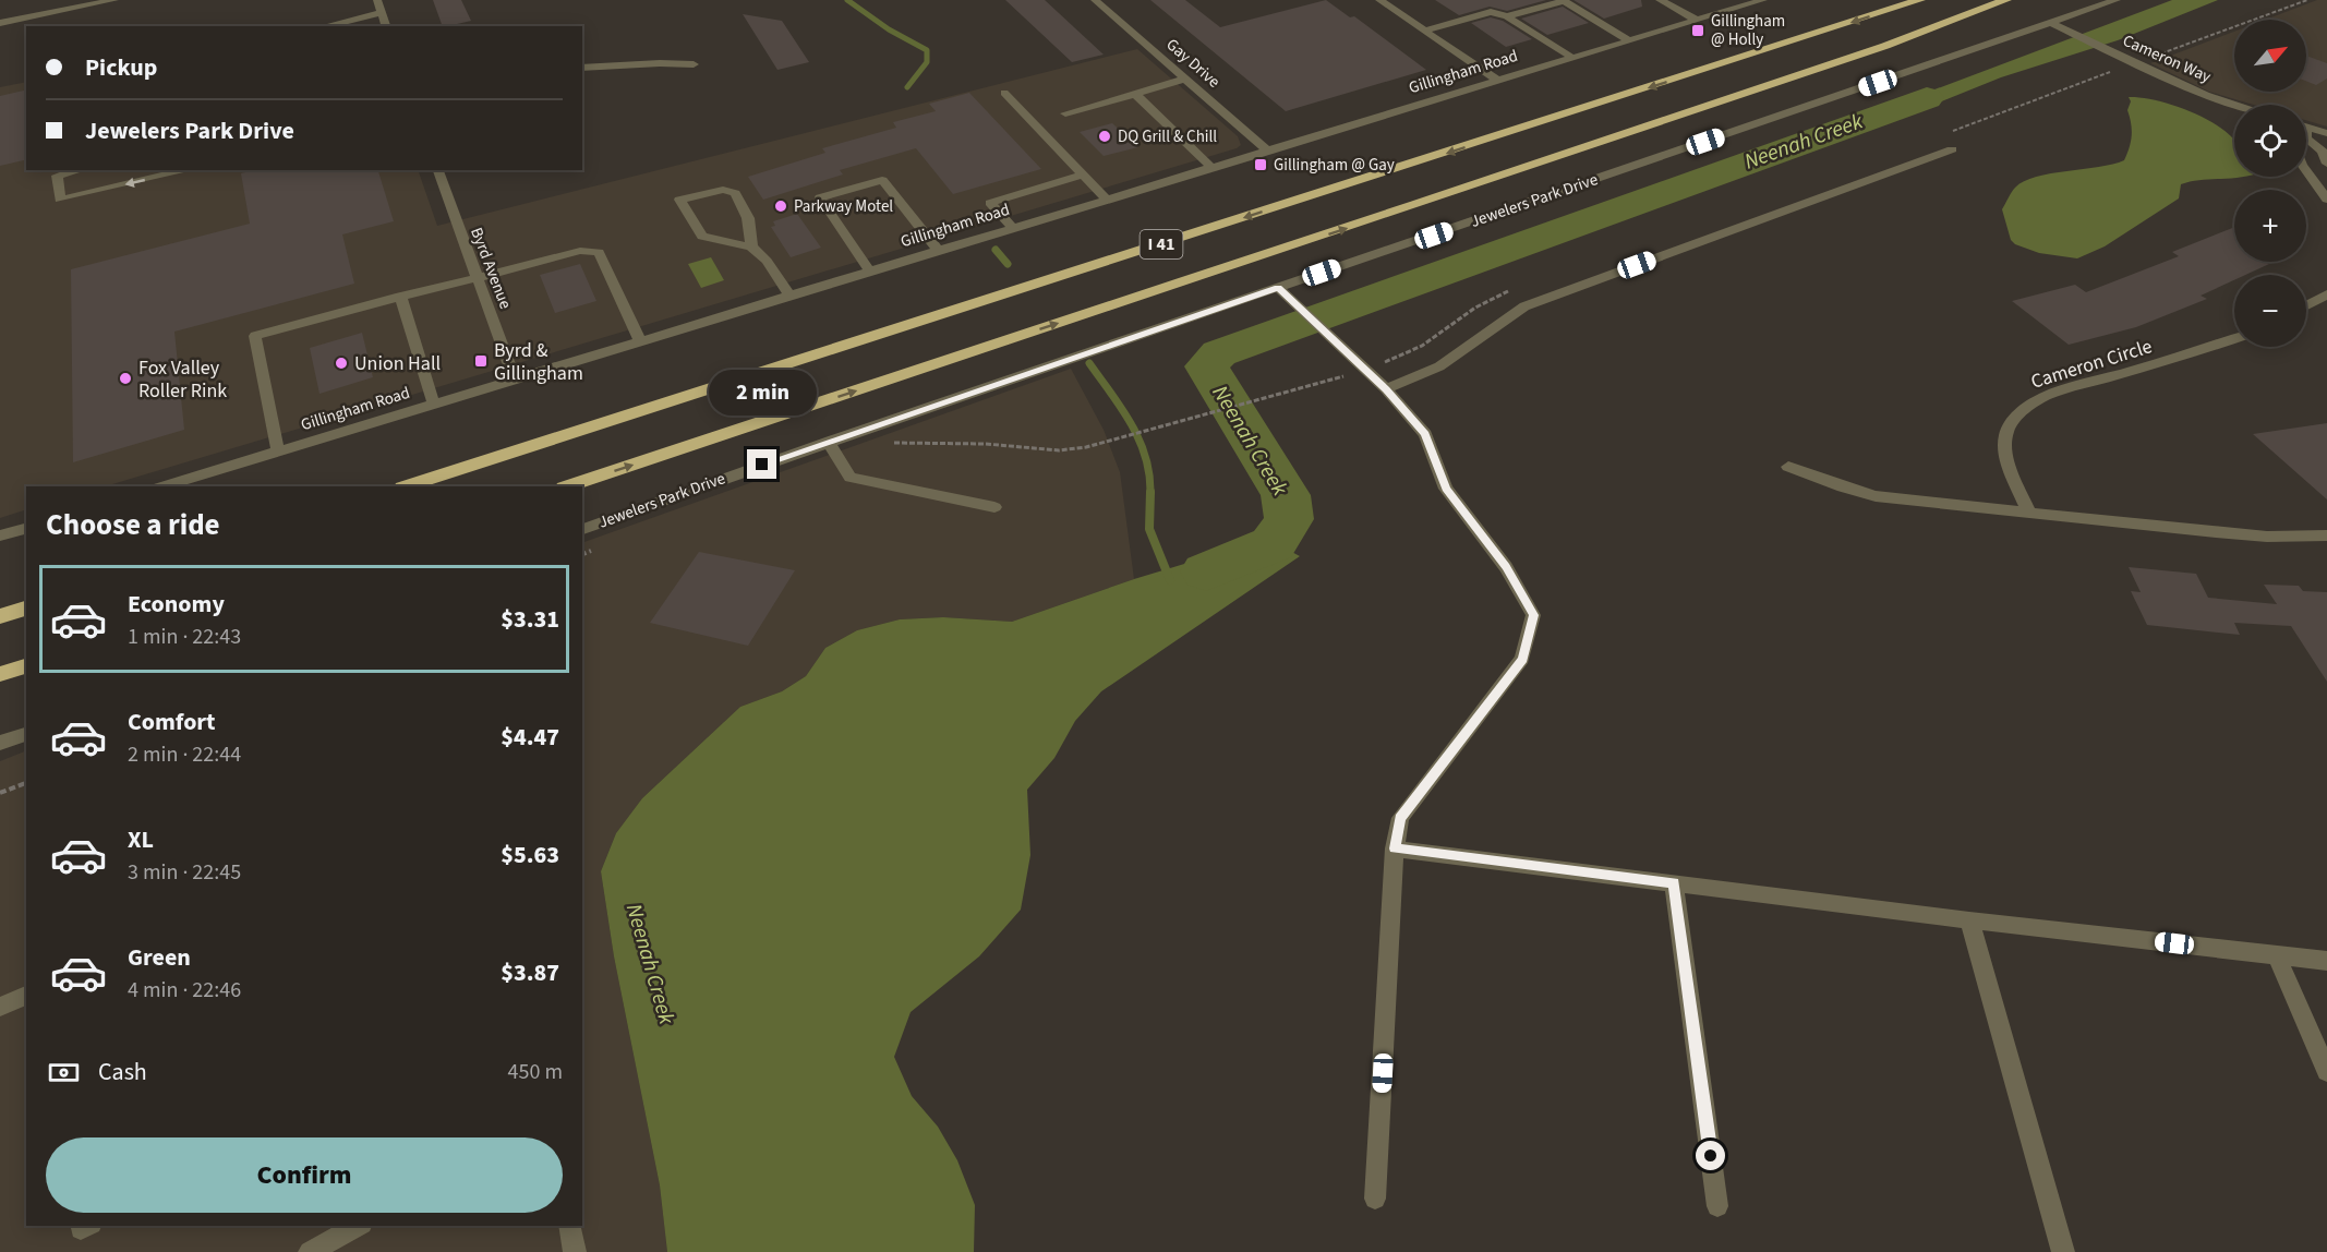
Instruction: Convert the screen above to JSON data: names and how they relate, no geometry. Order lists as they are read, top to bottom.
{
  "streets": {
    "highway": ["I 41"],
    "street": [
      "Cameron Way",
      "Gay Drive",
      "Gillingham Road",
      "Jewelers Park Drive",
      "Byrd Avenue",
      "Cameron Circle"
    ]
  },
  "crossings": [
    ["Cameron Way", "Jewelers Park Drive"],
    ["Gay Drive", "Gillingham Road"],
    ["Gillingham Road", "Byrd Avenue"]
  ],
  "water": ["Neenah Creek"],
  "places": {
    "transit": ["Gillingham @ Holly", "Gillingham @ Gay", "Byrd & Gillingham"],
    "other": [
      "DQ Grill & Chill",
      "Parkway Motel",
      "Union Hall",
      "Fox Valley Roller Rink"
    ]
  },
  "north": "top right",
  "page": {
    "map_buttons": ["+", "−"],
    "banner": ["Pickup", "Jewelers Park Drive"],
    "bubble": "2 min",
    "heading": "Choose a ride",
    "list": [
      {
        "name": "Economy",
        "note": "1 min · 22:43",
        "value": "$3.31"
      },
      {
        "name": "Comfort",
        "note": "2 min · 22:44",
        "value": "$4.47"
      },
      {
        "name": "XL",
        "note": "3 min · 22:45",
        "value": "$5.63"
      },
      {
        "name": "Green",
        "note": "4 min · 22:46",
        "value": "$3.87"
      }
    ],
    "pay": ["Cash", "450 m"],
    "buttons": "Confirm"
  }
}
